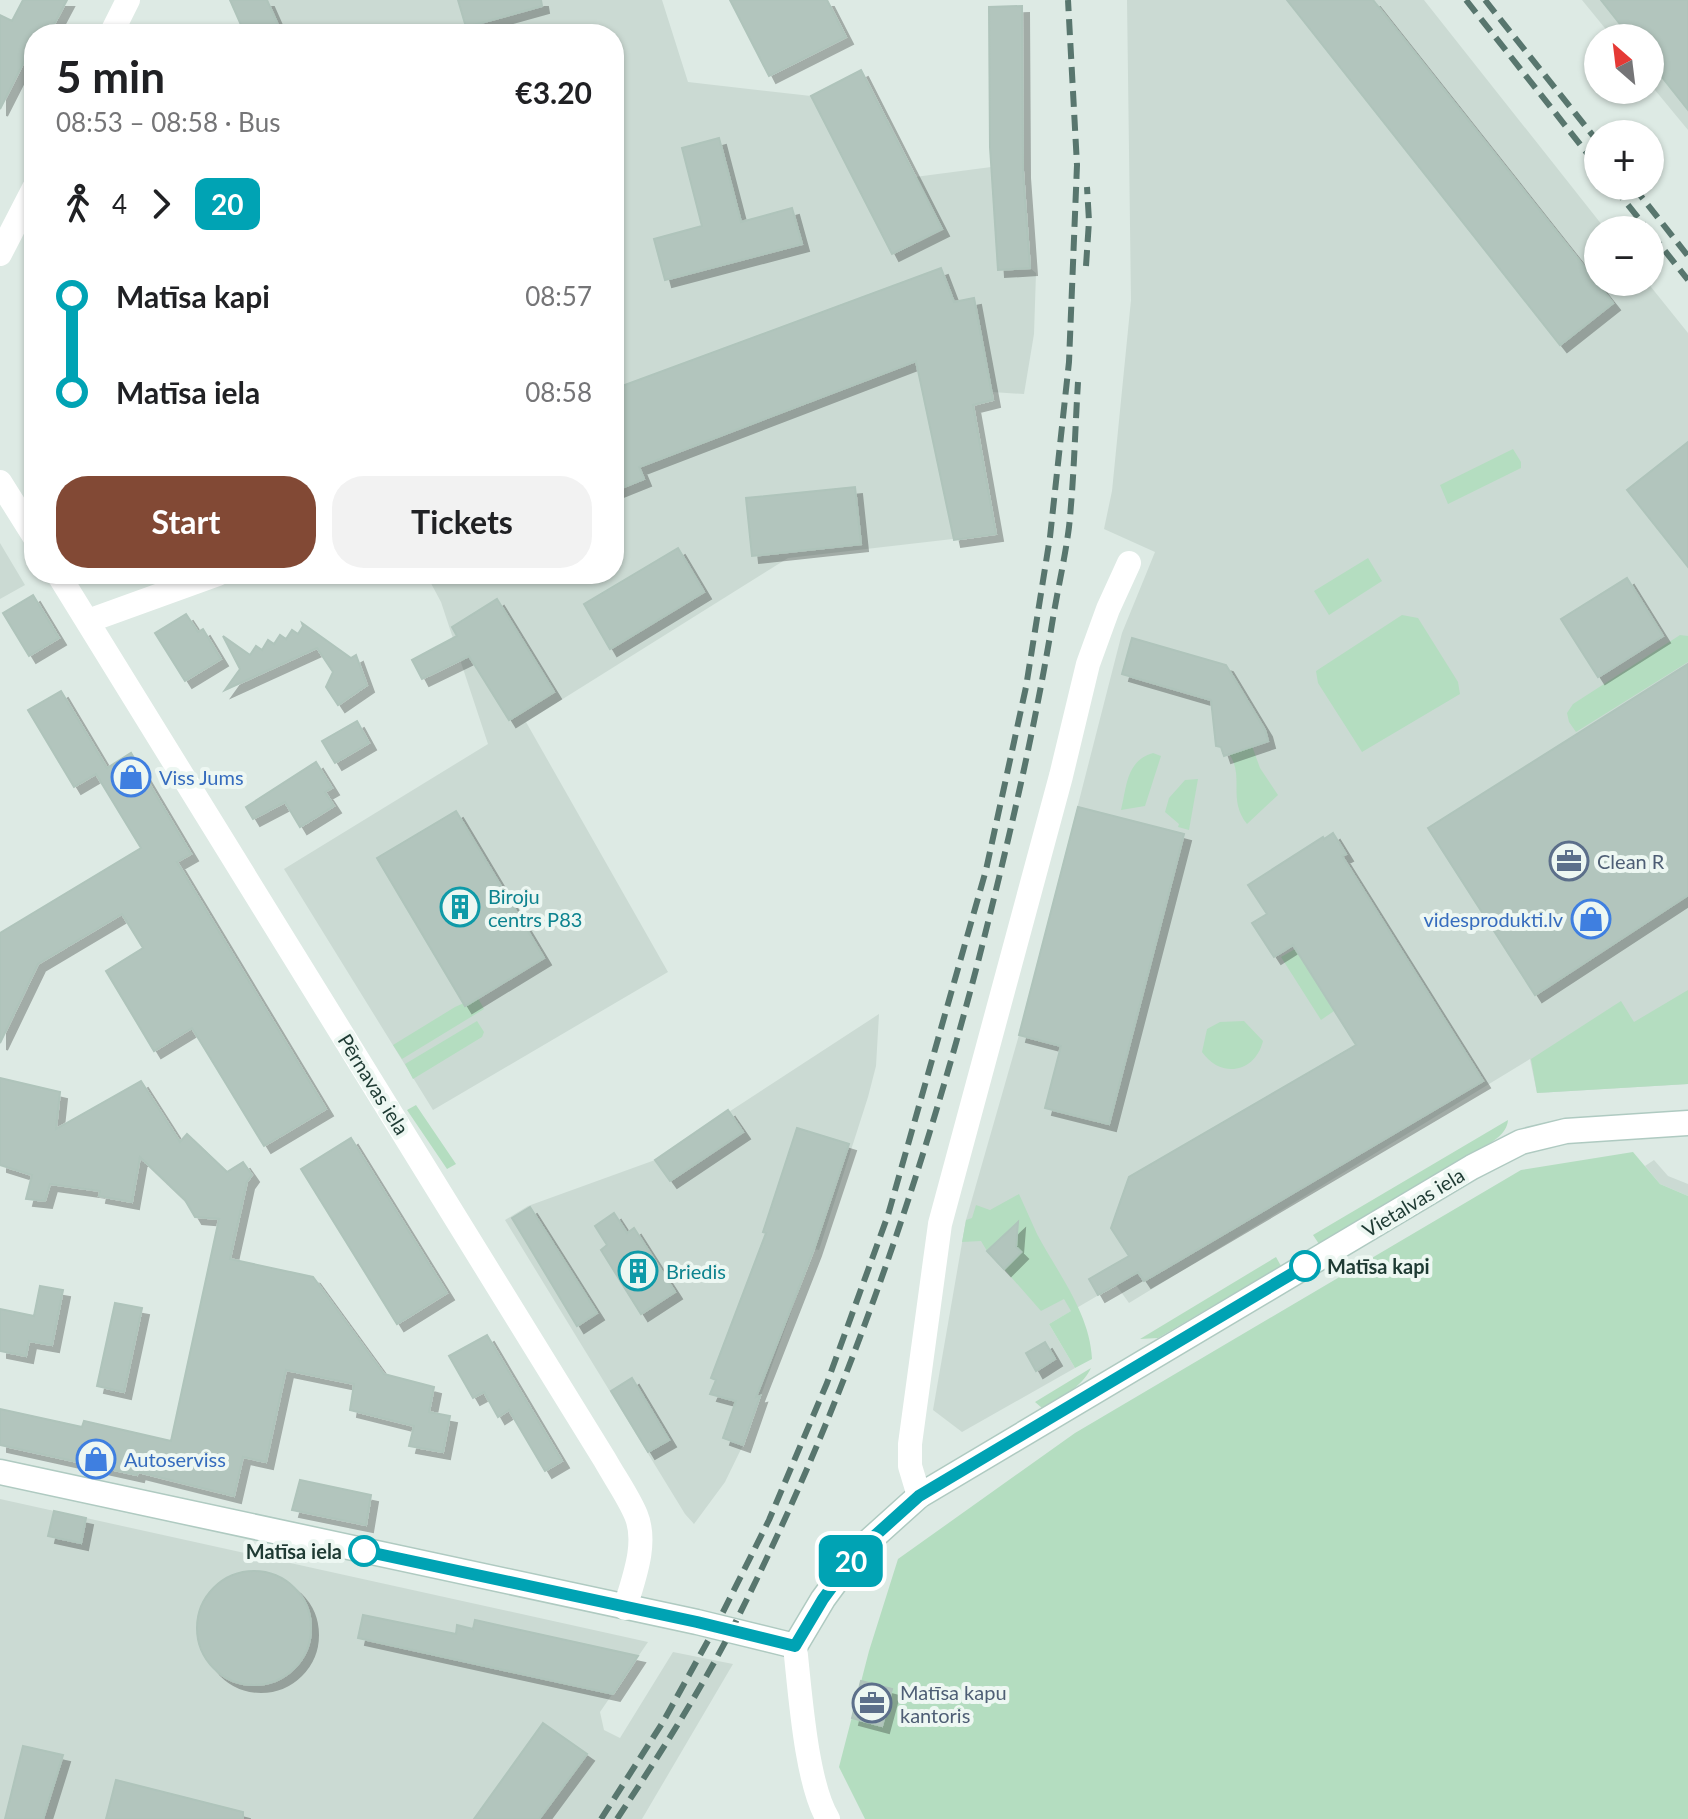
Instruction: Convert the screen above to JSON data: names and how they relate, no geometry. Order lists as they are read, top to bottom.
{
  "streets": {
    "street": ["Pērnavas iela", "Vietalvas iela"]
  },
  "places": {
    "shop": ["Viss Jums", "videsprodukti.lv", "Autoserviss"],
    "office": ["Clean R", "Matīsa kapu kantoris"],
    "building": ["Biroju centrs P83", "Briedis"],
    "other": ["Matīsa kapi", "Matīsa iela"]
  },
  "lines": ["bus line 20"],
  "north": "top left",
  "page": {
    "on_map": "20",
    "map_buttons": ["+", "−"],
    "heading": ["5 min", "08:53 – 08:58 · Bus", "€3.20"],
    "legs": ["4", "20"],
    "list": [
      {
        "name": "Matīsa kapi",
        "value": "08:57"
      },
      {
        "name": "Matīsa iela",
        "value": "08:58"
      }
    ],
    "buttons": ["Start", "Tickets"]
  }
}
